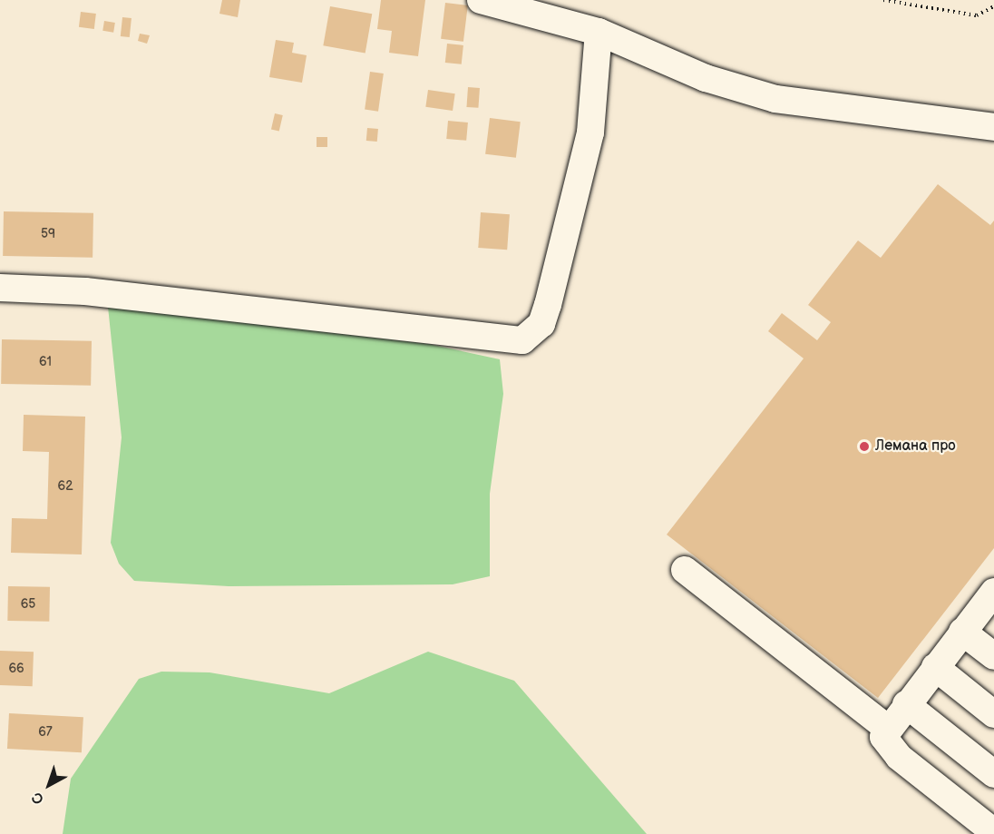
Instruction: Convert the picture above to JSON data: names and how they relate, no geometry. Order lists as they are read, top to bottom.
{
  "places": ["Лемана про"],
  "house_numbers": [
    "59",
    "61",
    "62",
    "65",
    "66",
    "67"
  ],
  "north": "bottom left"
}
